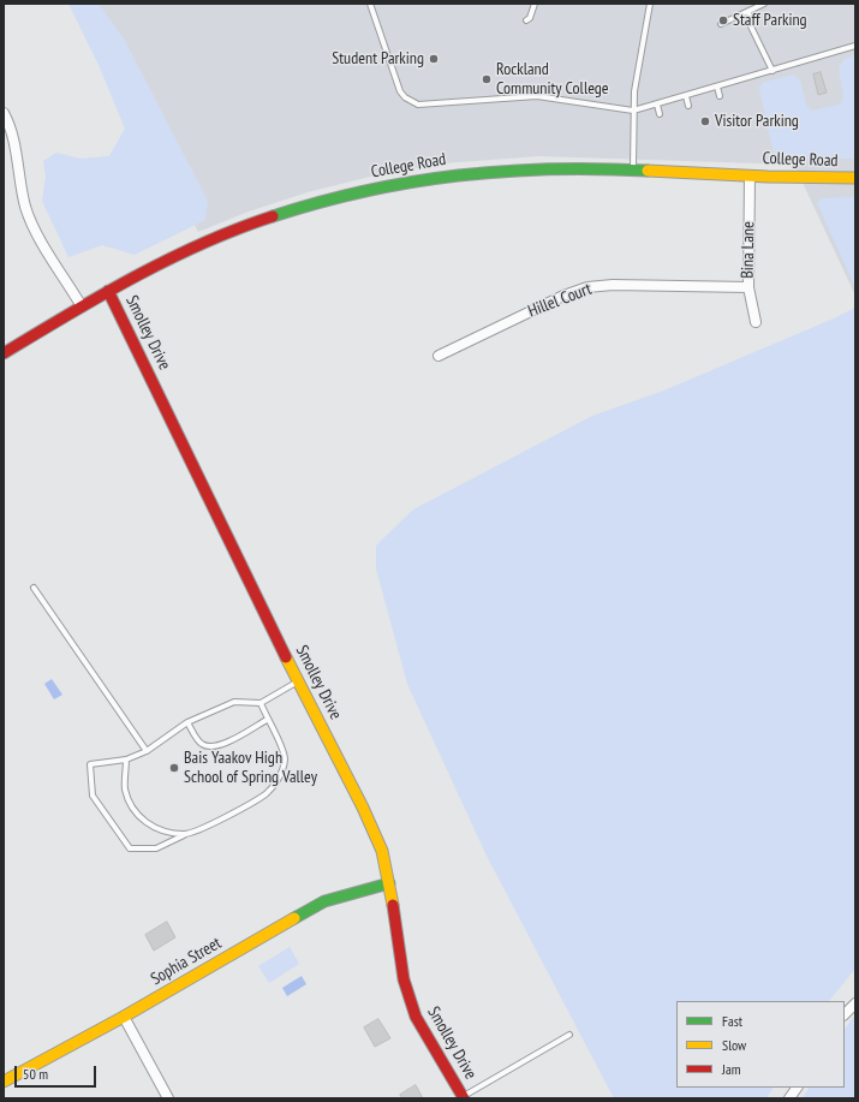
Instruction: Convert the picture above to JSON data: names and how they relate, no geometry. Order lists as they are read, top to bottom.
{
  "streets": {
    "street": [
      "College Road",
      "Bina Lane",
      "Hillel Court",
      "Smolley Drive",
      "Sophia Street"
    ]
  },
  "crossings": [
    ["College Road", "Bina Lane"],
    ["College Road", "Smolley Drive"],
    ["Bina Lane", "Hillel Court"],
    ["Smolley Drive", "Sophia Street"]
  ],
  "places": [
    "Staff Parking",
    "Student Parking",
    "Rockland Community College",
    "Visitor Parking",
    "Bais Yaakov High School of Spring Valley"
  ],
  "legend": ["Fast", "Slow", "Jam"],
  "scale_bar": "50 m"
}
